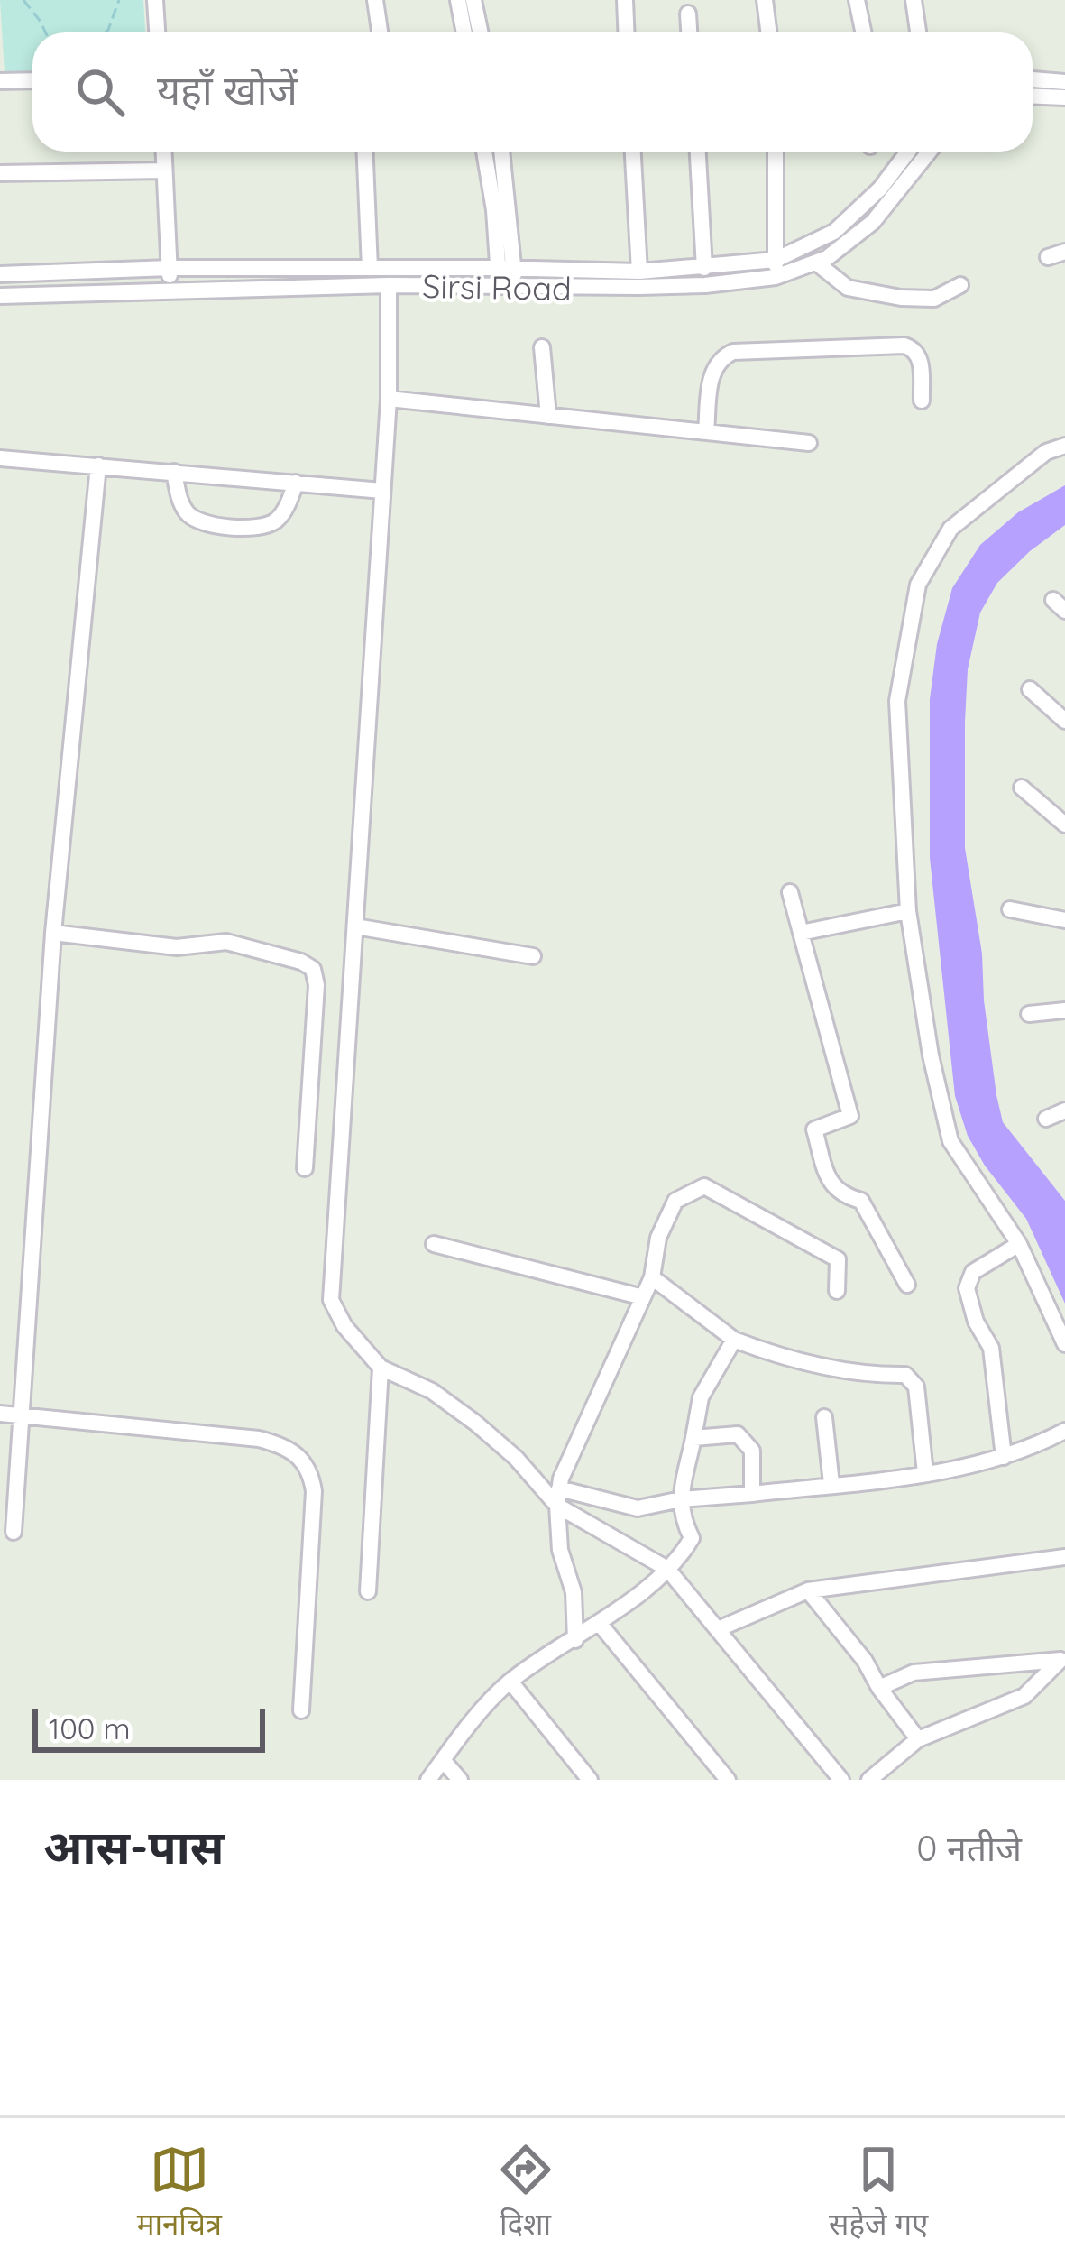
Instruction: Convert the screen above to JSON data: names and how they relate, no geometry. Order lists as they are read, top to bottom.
{
  "streets": {
    "street": ["Sirsi Road"]
  },
  "scale_bar": "100 m",
  "page": {
    "search": "यहाँ खोजें",
    "scale": "100 m",
    "heading": ["आस-पास", "0 नतीजे"],
    "nav": ["मानचित्र", "दिशा", "सहेजे गए"]
  }
}
